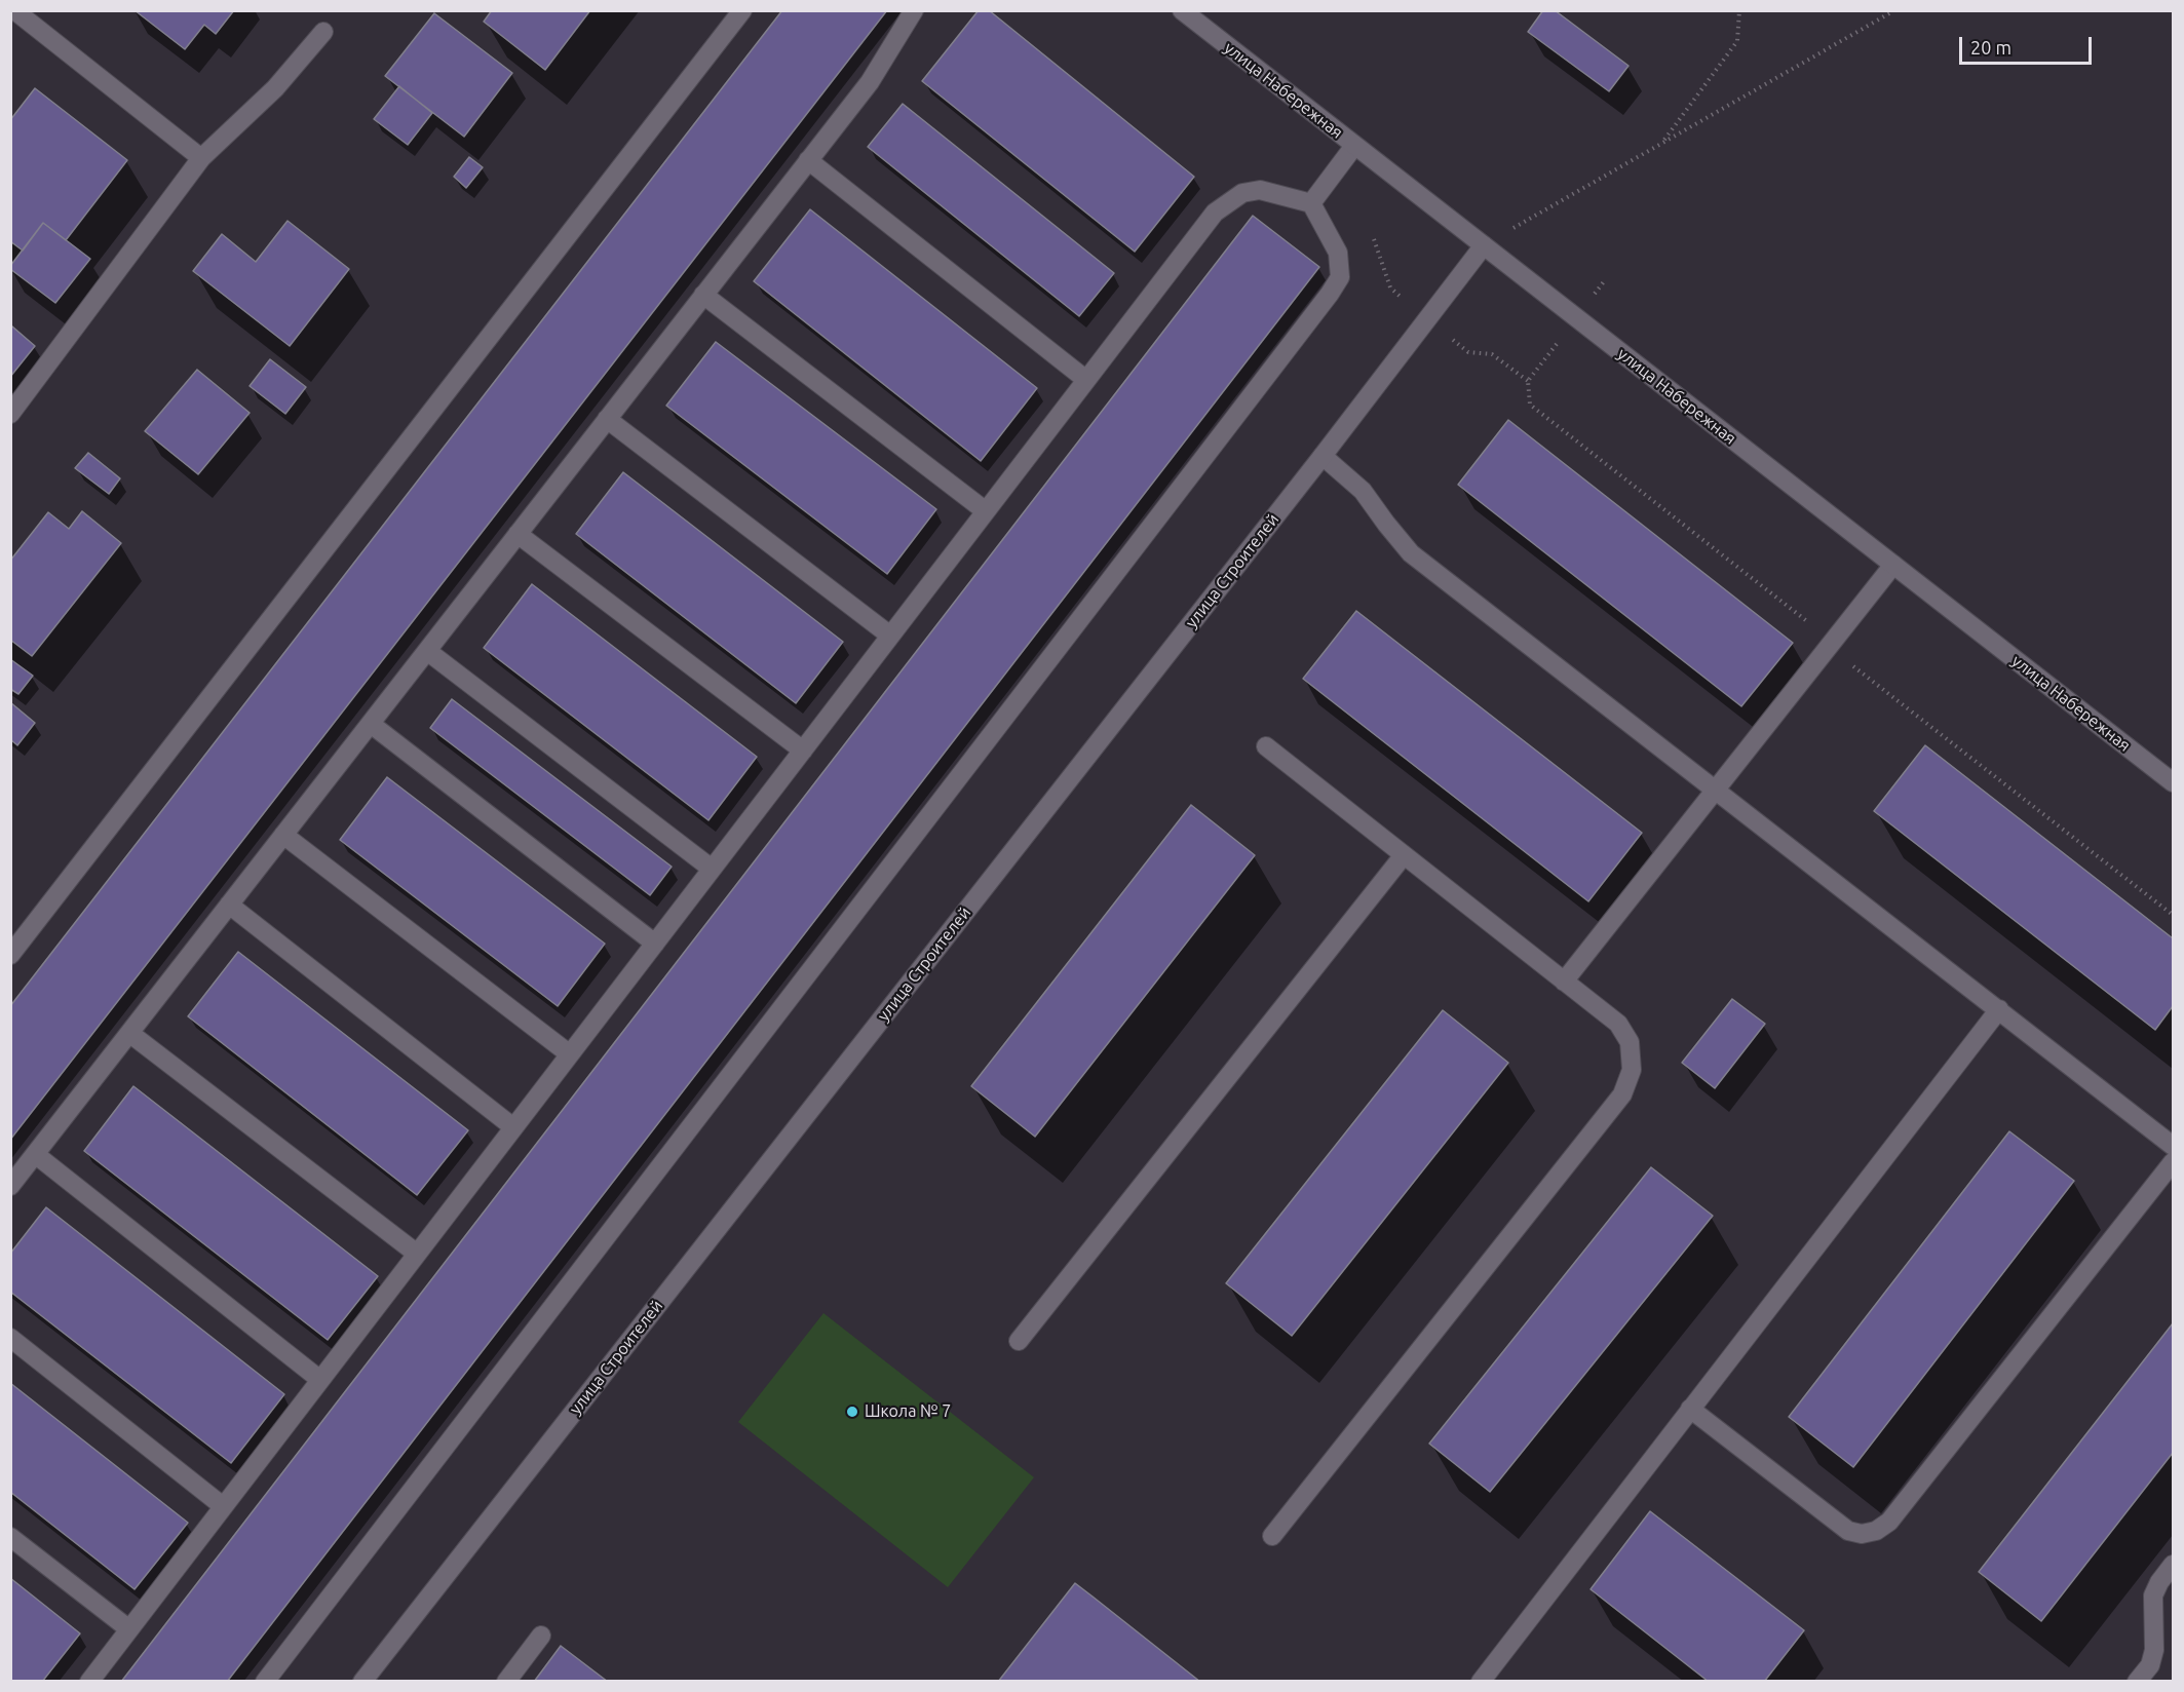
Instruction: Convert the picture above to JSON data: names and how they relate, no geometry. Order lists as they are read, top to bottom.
{
  "streets": {
    "street": ["улица Набережная", "улица Строителей"]
  },
  "crossings": [
    ["улица Набережная", "улица Строителей"]
  ],
  "places": ["Школа № 7"],
  "scale_bar": "20 m"
}
